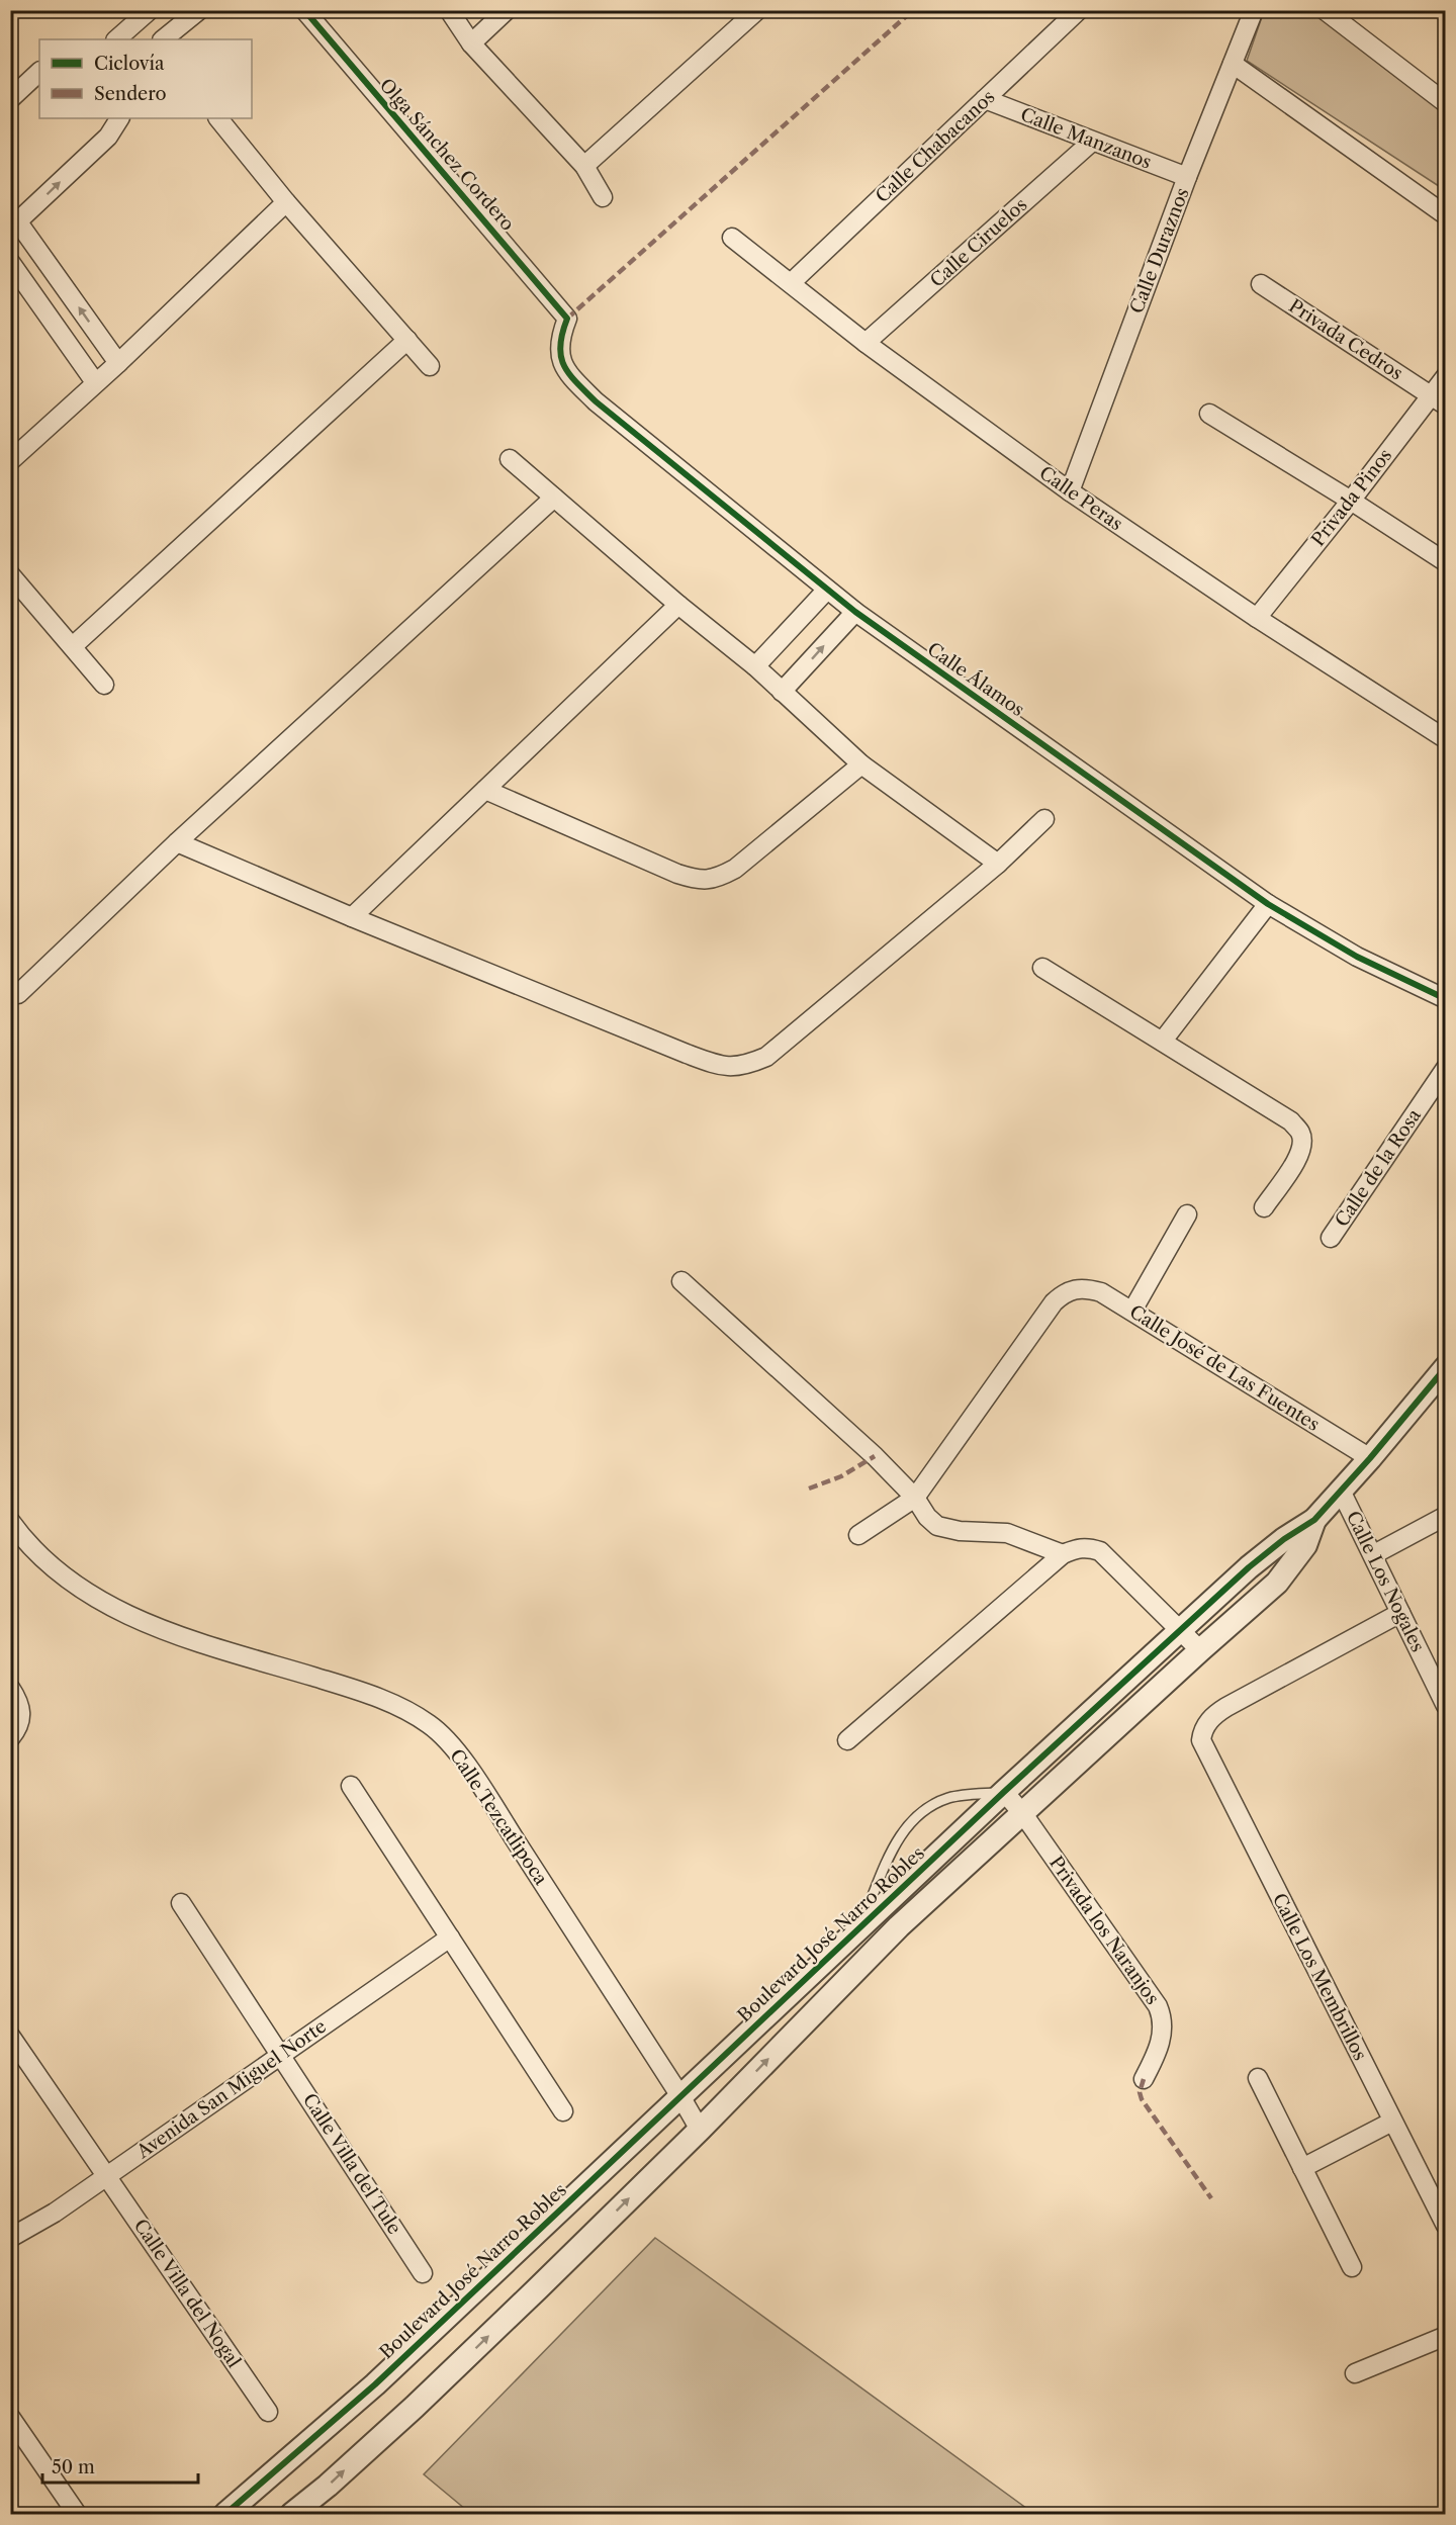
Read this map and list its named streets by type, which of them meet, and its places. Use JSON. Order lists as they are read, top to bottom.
{
  "streets": {
    "street": [
      "Calle Manzanos",
      "Calle Chabacanos",
      "Olga Sánchez Cordero",
      "Calle Ciruelos",
      "Calle Duraznos",
      "Privada Cedros",
      "Privada Pinos",
      "Calle Peras",
      "Calle Álamos",
      "Calle de la Rosa",
      "Calle José de Las Fuentes",
      "Calle Los Nogales",
      "Calle Tezcatlipoca",
      "Privada los Naranjos",
      "Boulevard José Narro Robles",
      "Calle Los Membrillos",
      "Avenida San Miguel Norte",
      "Calle Villa del Tule",
      "Calle Villa del Nogal"
    ]
  },
  "crossings": [
    ["Calle Manzanos", "Calle Chabacanos"],
    ["Calle Manzanos", "Calle Ciruelos"],
    ["Calle Manzanos", "Calle Duraznos"],
    ["Calle Chabacanos", "Calle Peras"],
    ["Olga Sánchez Cordero", "Calle Álamos"],
    ["Calle Ciruelos", "Calle Peras"],
    ["Calle Duraznos", "Calle Peras"],
    ["Privada Cedros", "Privada Pinos"],
    ["Privada Pinos", "Calle Peras"],
    ["Calle José de Las Fuentes", "Boulevard José Narro Robles"],
    ["Calle Los Nogales", "Boulevard José Narro Robles"],
    ["Calle Los Nogales", "Calle Los Membrillos"],
    ["Calle Tezcatlipoca", "Boulevard José Narro Robles"],
    ["Privada los Naranjos", "Boulevard José Narro Robles"],
    ["Avenida San Miguel Norte", "Calle Villa del Tule"],
    ["Avenida San Miguel Norte", "Calle Villa del Nogal"]
  ],
  "legend": ["Ciclovía", "Sendero"],
  "scale_bar": "50 m"
}
